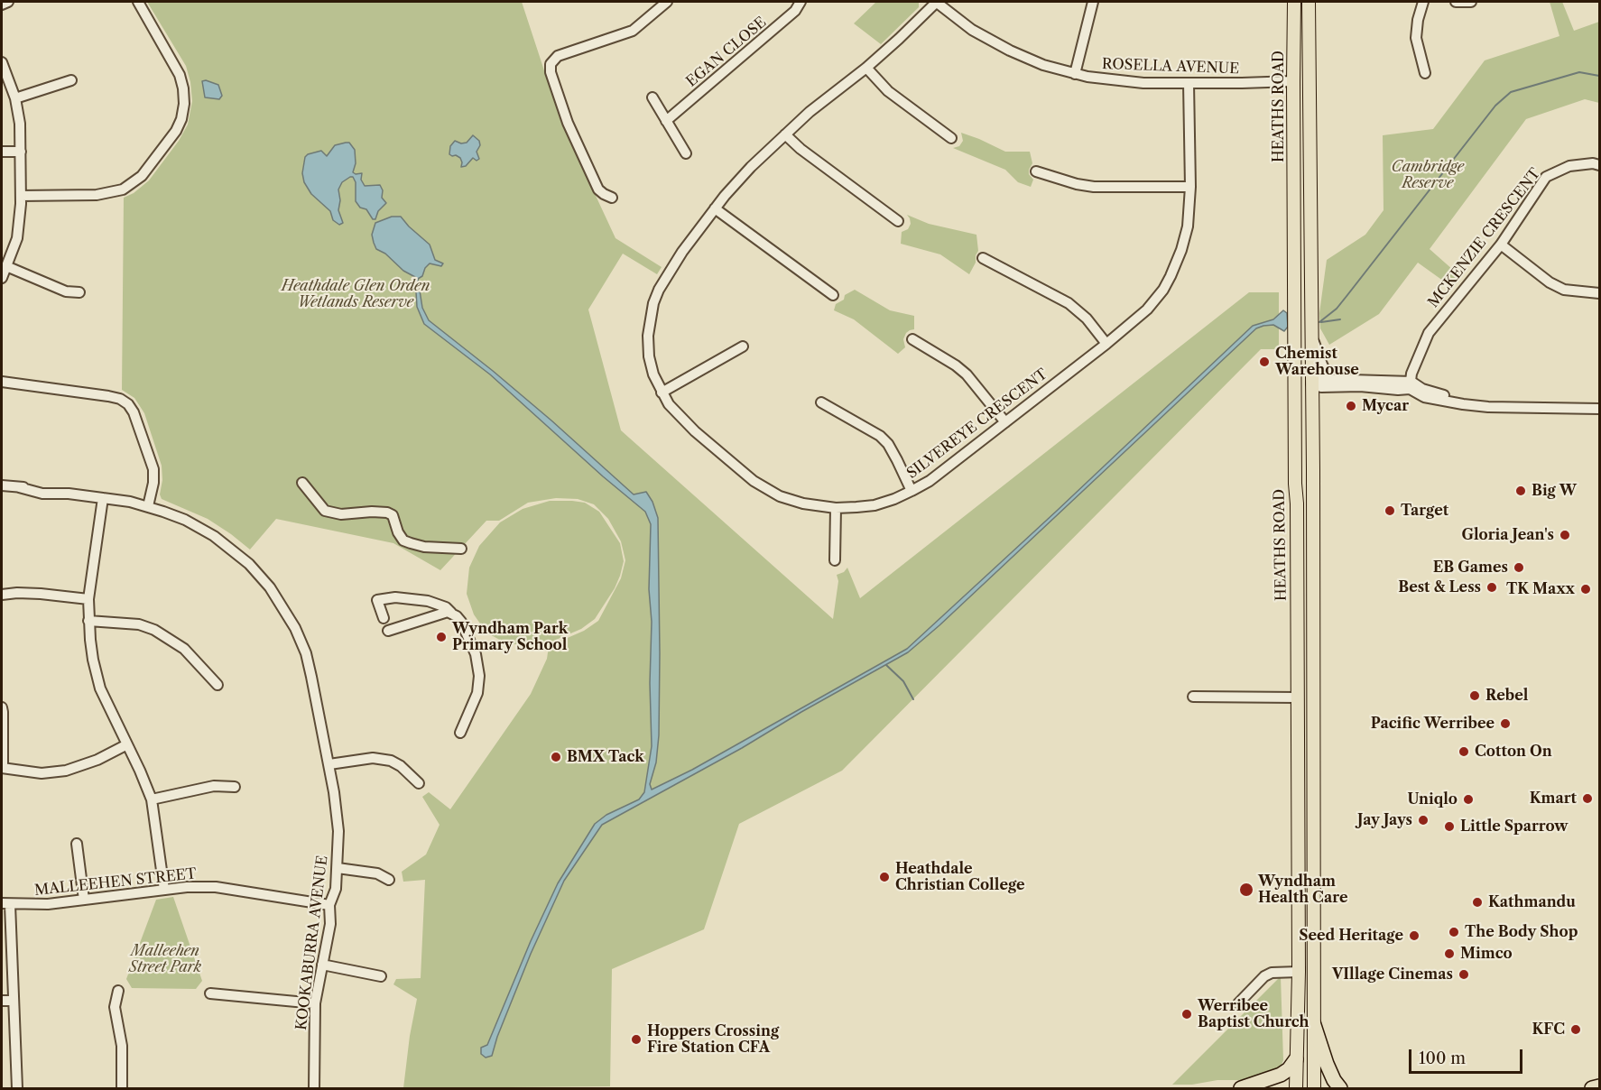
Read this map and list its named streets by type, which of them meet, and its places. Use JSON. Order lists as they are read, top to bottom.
{
  "streets": {
    "main road": ["HEATHS ROAD"],
    "street": [
      "EGAN CLOSE",
      "ROSELLA AVENUE",
      "MCKENZIE CRESCENT",
      "SILVEREYE CRESCENT",
      "MALLEEHEN STREET",
      "KOOKABURRA AVENUE"
    ]
  },
  "crossings": [
    ["ROSELLA AVENUE", "HEATHS ROAD"],
    ["ROSELLA AVENUE", "SILVEREYE CRESCENT"],
    ["MALLEEHEN STREET", "KOOKABURRA AVENUE"]
  ],
  "parks": ["Cambridge Reserve", "Heathdale Glen Orden Wetlands Reserve", "Malleehen Street Park"],
  "places": [
    "Chemist Warehouse",
    "Mycar",
    "Big W",
    "Target",
    "Gloria Jean's",
    "EB Games",
    "Best & Less",
    "TK Maxx",
    "Wyndham Park Primary School",
    "Rebel",
    "Pacific Werribee",
    "Cotton On",
    "BMX Tack",
    "Kmart",
    "Uniqlo",
    "Jay Jays",
    "Little Sparrow",
    "Heathdale Christian College",
    "Wyndham Health Care",
    "Kathmandu",
    "The Body Shop",
    "Seed Heritage",
    "Mimco",
    "VIllage Cinemas",
    "Werribee Baptist Church",
    "KFC",
    "Hoppers Crossing Fire Station CFA"
  ],
  "scale_bar": "100 m"
}
